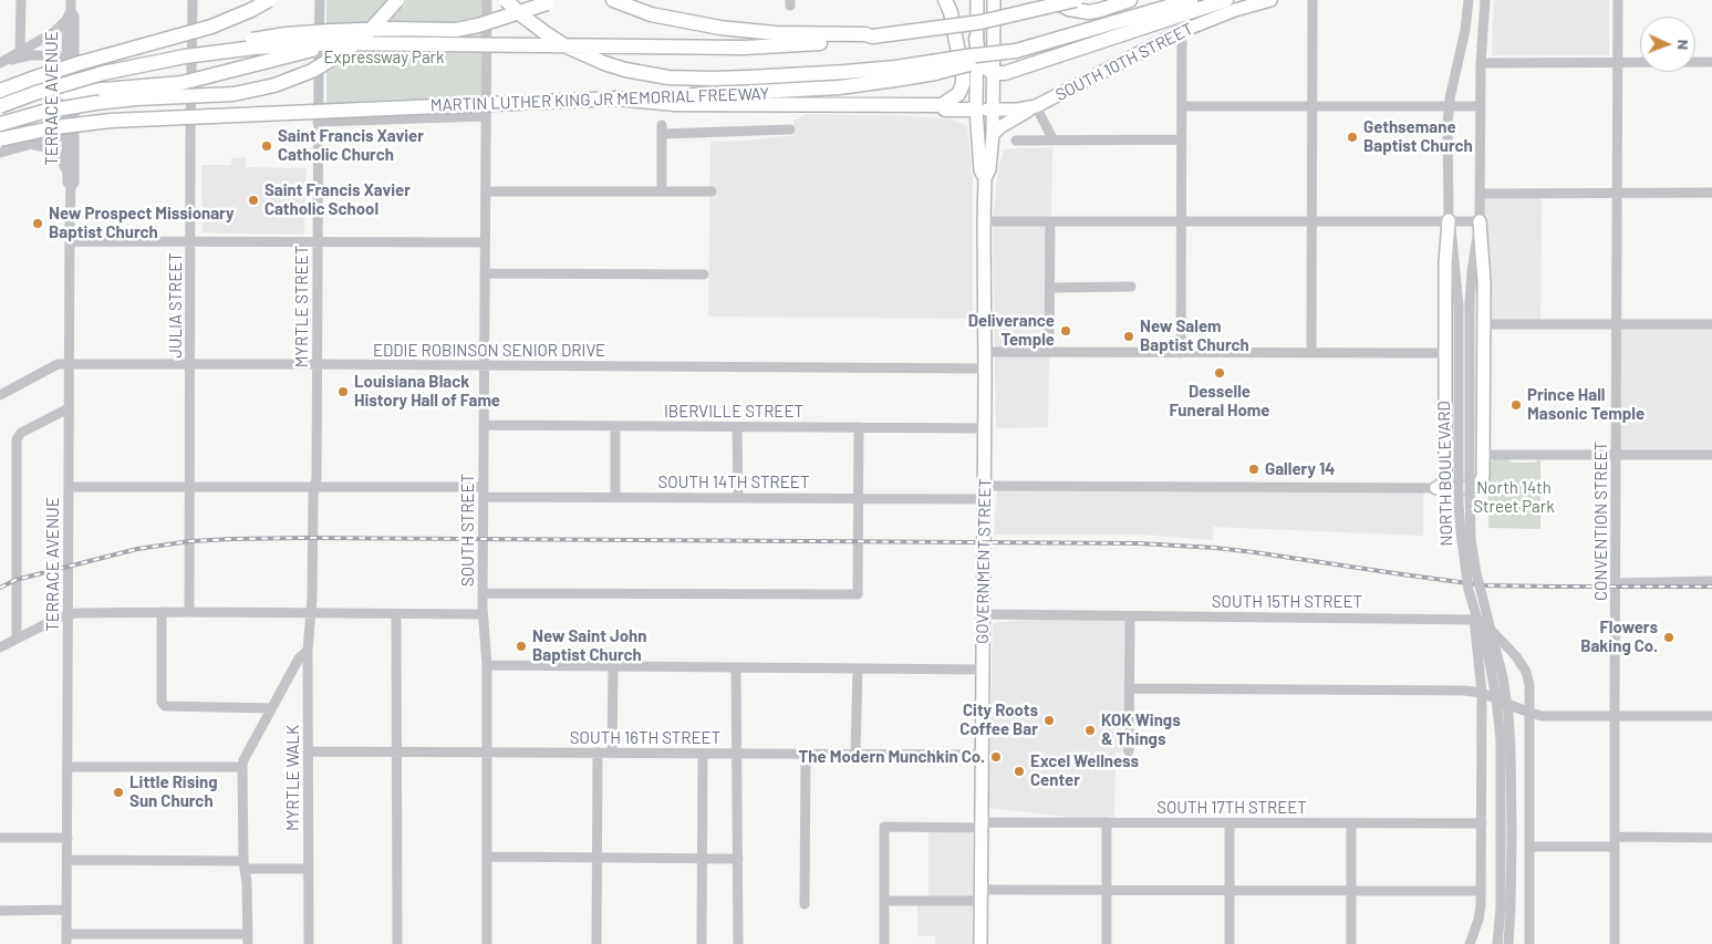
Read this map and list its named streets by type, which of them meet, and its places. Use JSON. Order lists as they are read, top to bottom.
{
  "streets": {
    "highway": ["MARTIN LUTHER KING JR MEMORIAL FREEWAY"],
    "main road": ["SOUTH 10TH STREET", "GOVERNMENT STREET"],
    "street": [
      "TERRACE AVENUE",
      "JULIA STREET",
      "MYRTLE STREET",
      "EDDIE ROBINSON SENIOR DRIVE",
      "IBERVILLE STREET",
      "NORTH BOULEVARD",
      "SOUTH 14TH STREET",
      "CONVENTION STREET",
      "SOUTH STREET",
      "SOUTH 15TH STREET",
      "SOUTH 16TH STREET",
      "MYRTLE WALK",
      "SOUTH 17TH STREET"
    ]
  },
  "crossings": [
    ["SOUTH 10TH STREET", "GOVERNMENT STREET"],
    ["TERRACE AVENUE", "EDDIE ROBINSON SENIOR DRIVE"],
    ["TERRACE AVENUE", "SOUTH 14TH STREET"],
    ["JULIA STREET", "EDDIE ROBINSON SENIOR DRIVE"],
    ["JULIA STREET", "SOUTH 14TH STREET"],
    ["MYRTLE STREET", "EDDIE ROBINSON SENIOR DRIVE"],
    ["MYRTLE STREET", "SOUTH 14TH STREET"],
    ["MYRTLE STREET", "MYRTLE WALK"],
    ["EDDIE ROBINSON SENIOR DRIVE", "SOUTH STREET"],
    ["EDDIE ROBINSON SENIOR DRIVE", "GOVERNMENT STREET"],
    ["IBERVILLE STREET", "SOUTH STREET"],
    ["IBERVILLE STREET", "GOVERNMENT STREET"],
    ["SOUTH 14TH STREET", "SOUTH STREET"],
    ["SOUTH 14TH STREET", "GOVERNMENT STREET"],
    ["SOUTH STREET", "SOUTH 16TH STREET"],
    ["GOVERNMENT STREET", "SOUTH 15TH STREET"],
    ["GOVERNMENT STREET", "SOUTH 16TH STREET"],
    ["GOVERNMENT STREET", "SOUTH 17TH STREET"],
    ["SOUTH 16TH STREET", "MYRTLE WALK"]
  ],
  "parks": ["Expressway Park", "North 14th Street Park"],
  "places": [
    "Gethsemane Baptist Church",
    "Saint Francis Xavier Catholic Church",
    "Saint Francis Xavier Catholic School",
    "New Prospect Missionary Baptist Church",
    "Deliverance Temple",
    "New Salem Baptist Church",
    "Desselle Funeral Home",
    "Louisiana Black History Hall of Fame",
    "Prince Hall Masonic Temple",
    "Gallery 14",
    "Flowers Baking Co.",
    "New Saint John Baptist Church",
    "City Roots Coffee Bar",
    "KOK Wings & Things",
    "The Modern Munchkin Co.",
    "Excel Wellness Center",
    "Little Rising Sun Church"
  ],
  "north": "right"
}
